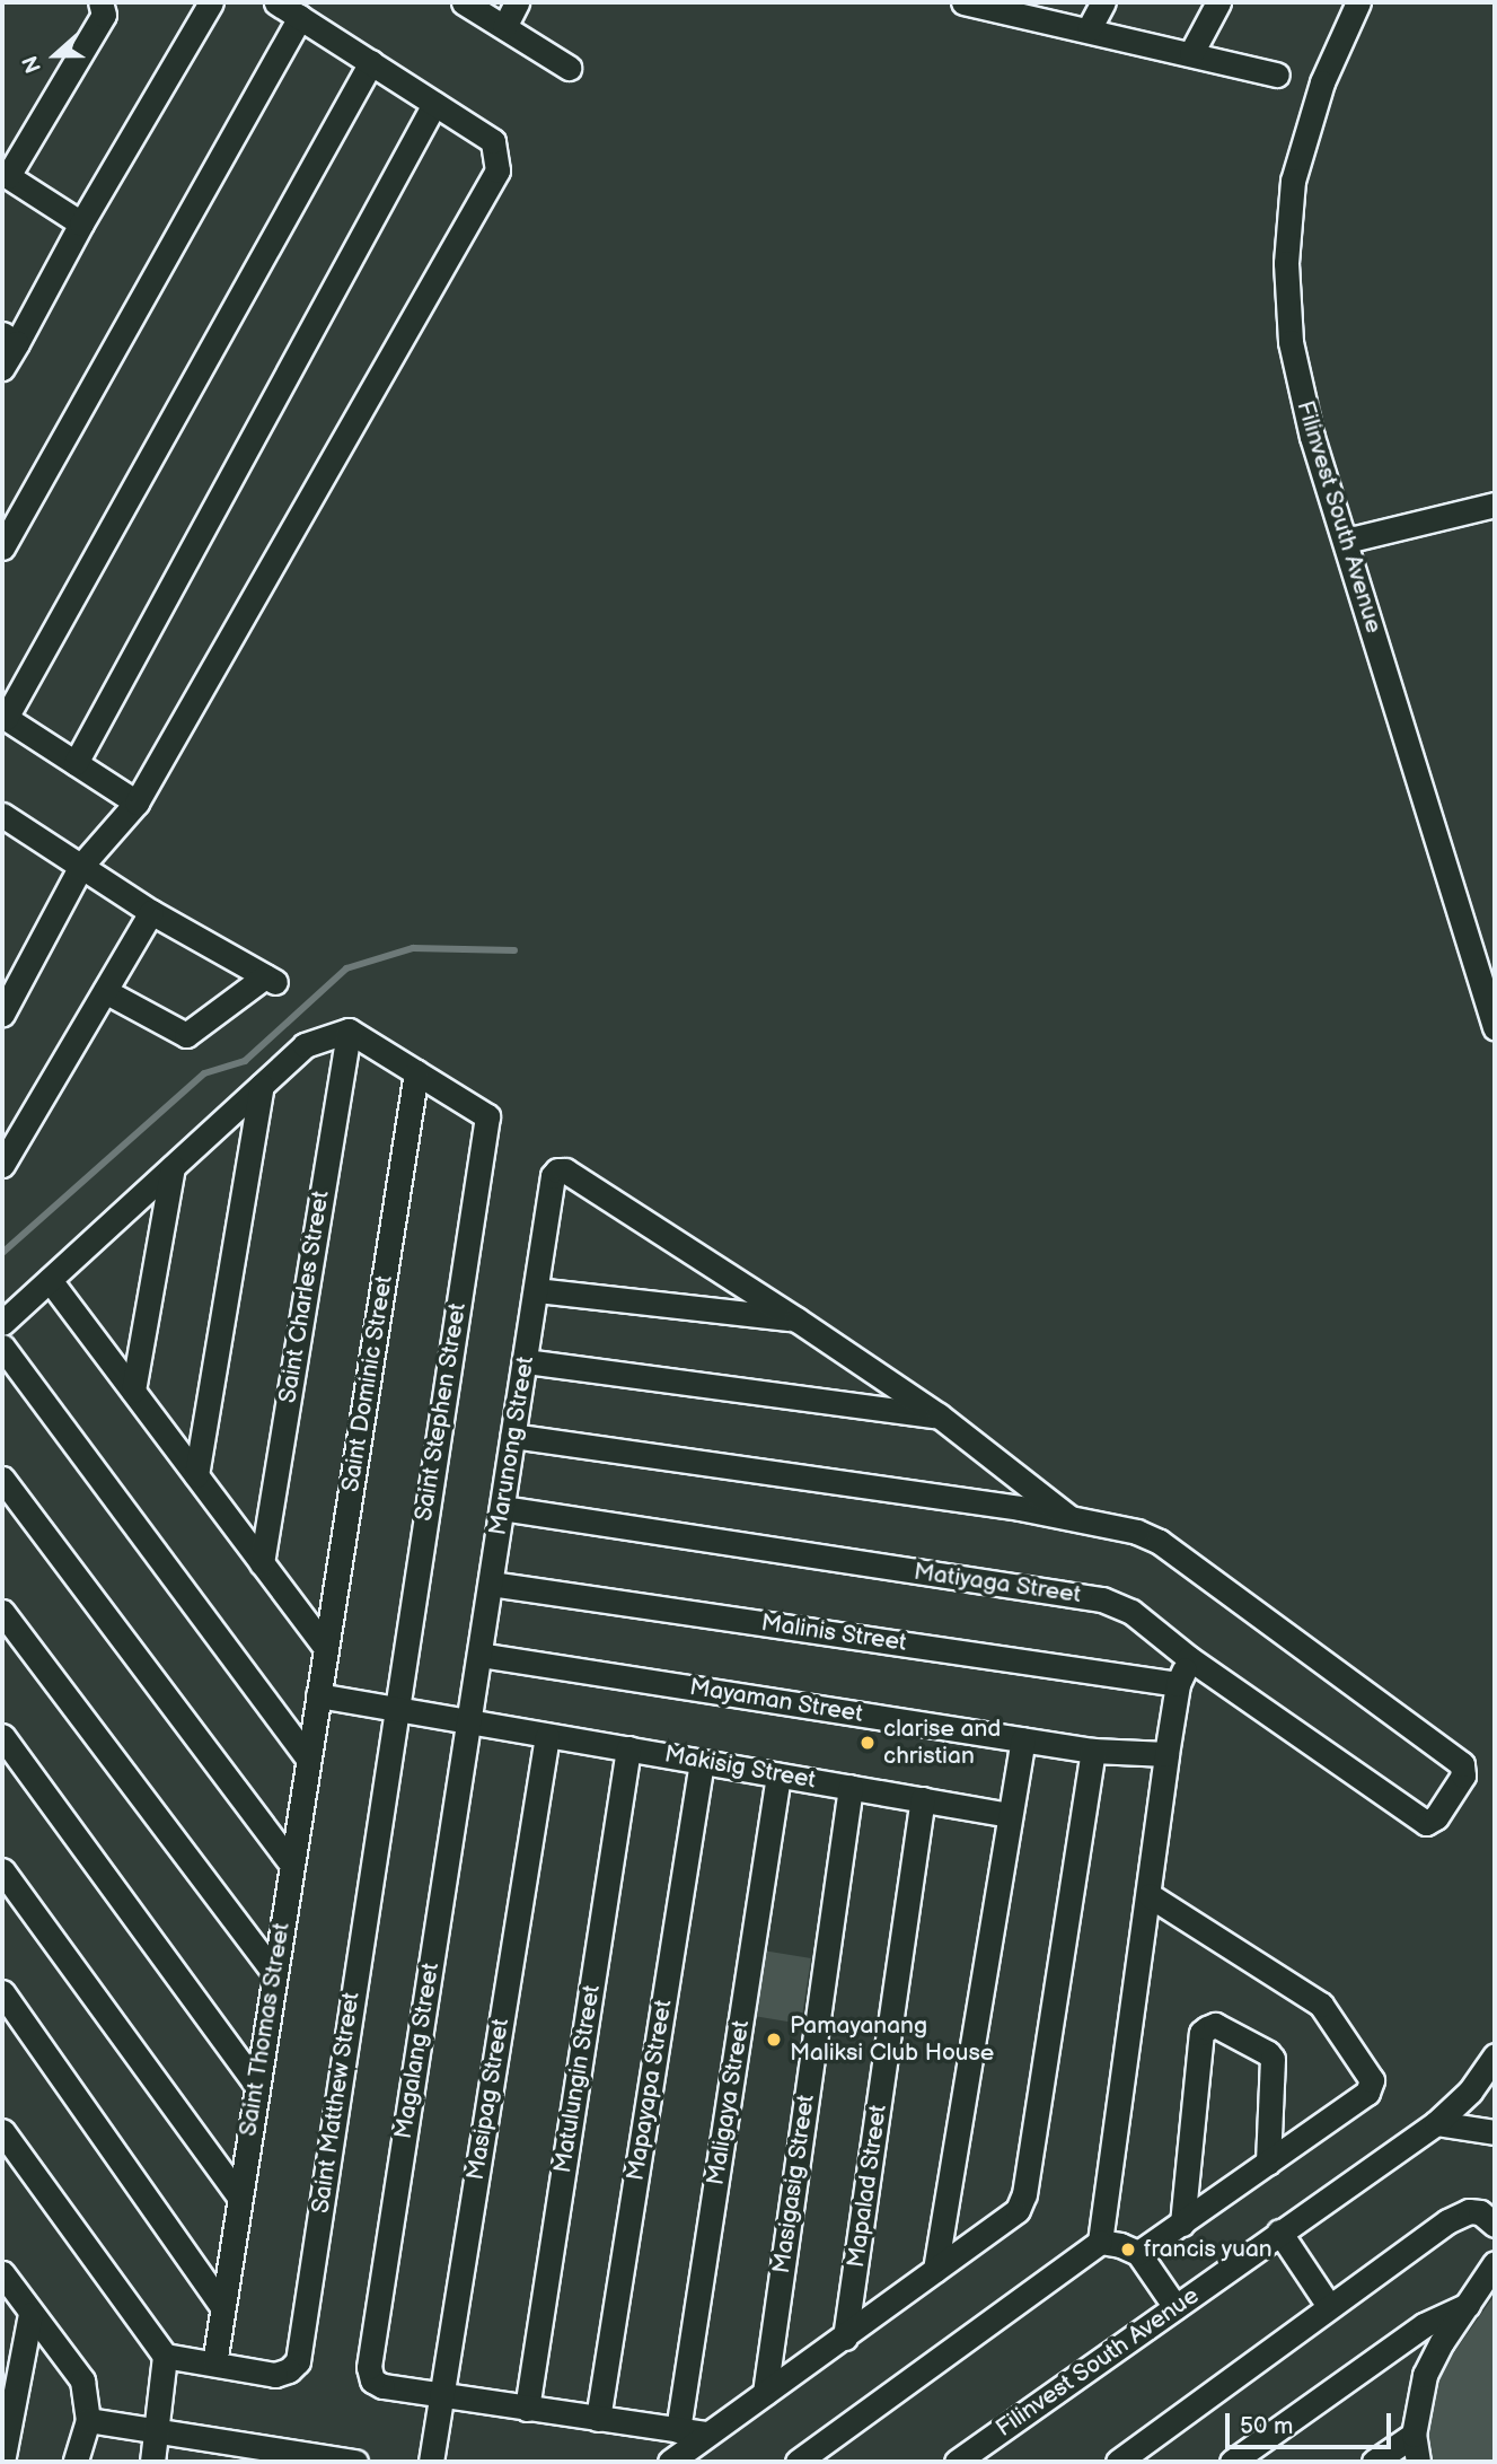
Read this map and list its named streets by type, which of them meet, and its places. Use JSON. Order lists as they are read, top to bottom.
{
  "streets": {
    "street": [
      "Filinvest South Avenue",
      "Saint Charles Street",
      "Saint Dominic Street",
      "Saint Stephen Street",
      "Marunong Street",
      "Matiyaga Street",
      "Malinis Street",
      "Mayaman Street",
      "Makisig Street",
      "Saint Thomas Street",
      "Magalang Street",
      "Matulungin Street",
      "Mapayapa Street",
      "Masipag Street",
      "Saint Matthew Street",
      "Maligaya Street",
      "Masigasig Street",
      "Mapalad Street"
    ]
  },
  "crossings": [
    ["Saint Dominic Street", "Saint Stephen Street"],
    ["Saint Dominic Street", "Makisig Street"],
    ["Saint Dominic Street", "Saint Thomas Street"],
    ["Saint Stephen Street", "Makisig Street"],
    ["Saint Stephen Street", "Saint Matthew Street"],
    ["Marunong Street", "Matiyaga Street"],
    ["Marunong Street", "Malinis Street"],
    ["Marunong Street", "Mayaman Street"],
    ["Marunong Street", "Makisig Street"],
    ["Marunong Street", "Magalang Street"],
    ["Makisig Street", "Saint Thomas Street"],
    ["Makisig Street", "Magalang Street"],
    ["Makisig Street", "Matulungin Street"],
    ["Makisig Street", "Mapayapa Street"],
    ["Makisig Street", "Masipag Street"],
    ["Makisig Street", "Saint Matthew Street"],
    ["Makisig Street", "Maligaya Street"],
    ["Makisig Street", "Masigasig Street"],
    ["Makisig Street", "Mapalad Street"],
    ["Saint Thomas Street", "Saint Matthew Street"],
    ["Magalang Street", "Masipag Street"]
  ],
  "places": ["clarise and christian", "Pamayanang Maliksi Club House", "francis yuan"],
  "scale_bar": "50 m",
  "north": "left"
}
